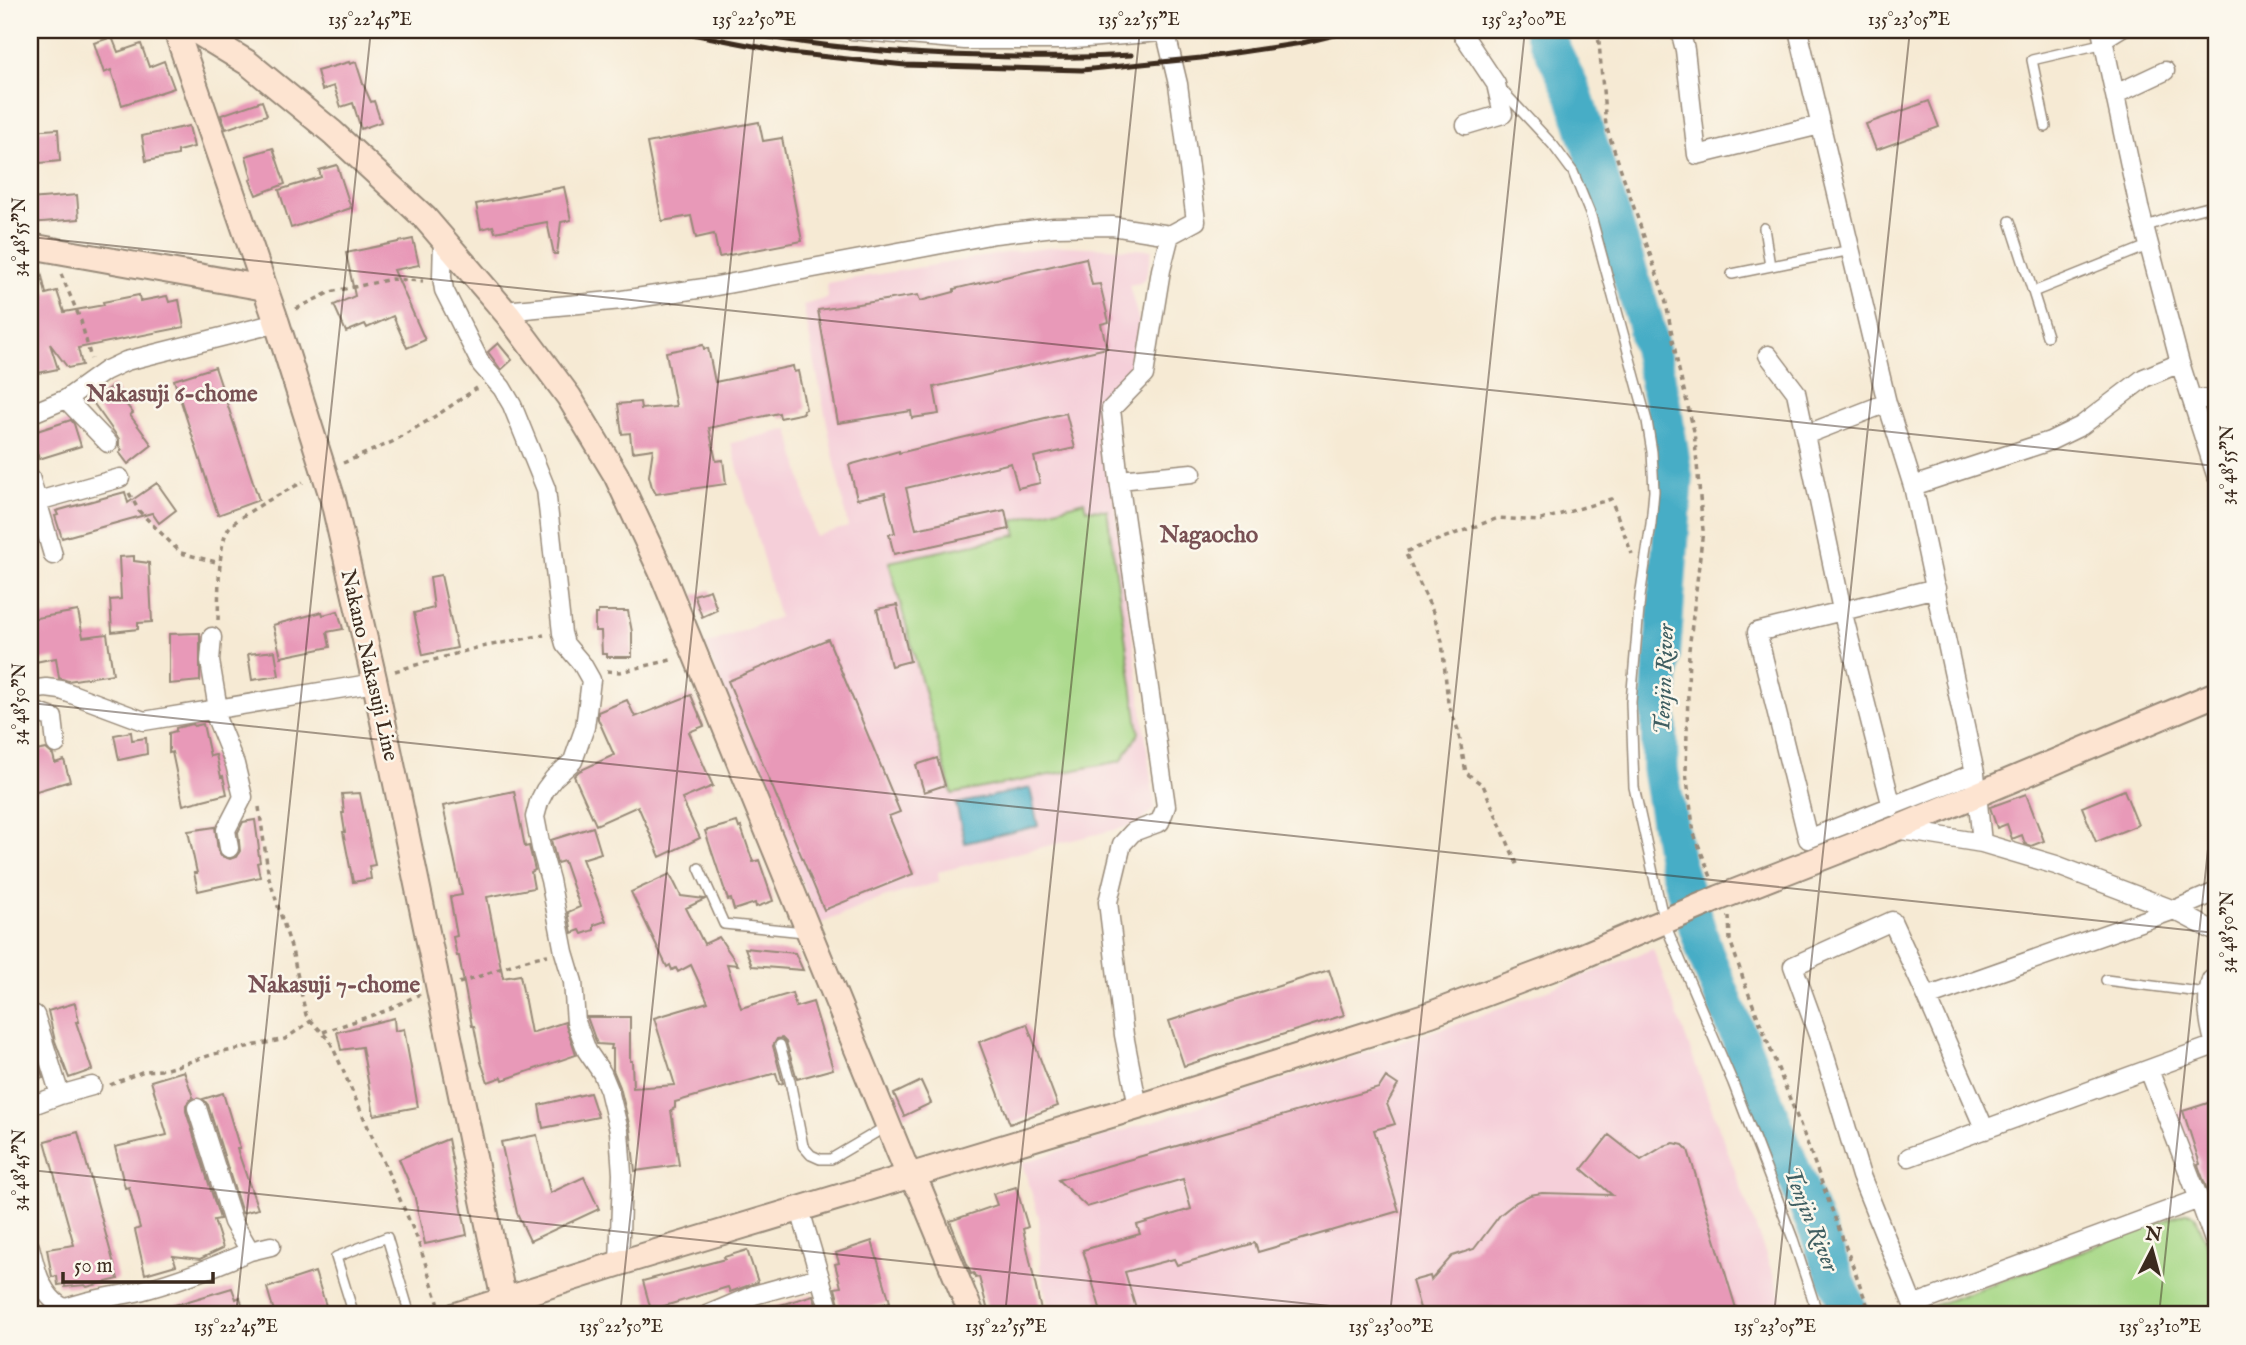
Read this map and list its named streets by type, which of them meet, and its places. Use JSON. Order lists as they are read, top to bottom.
{
  "streets": {
    "street": ["Nakano Nakasuji Line"]
  },
  "districts": ["Nakasuji 6-chome", "Nagaocho", "Nakasuji 7-chome"],
  "water": ["Tenjin River"],
  "scale_bar": "50 m",
  "north": "top",
  "coordinates": [
    "135°22'45\"E",
    "135°22'50\"E",
    "135°22'55\"E",
    "135°23'00\"E",
    "135°23'05\"E",
    "34°48'55\"N",
    "34°48'50\"N",
    "34°48'45\"N",
    "135°23'10\"E"
  ]
}
